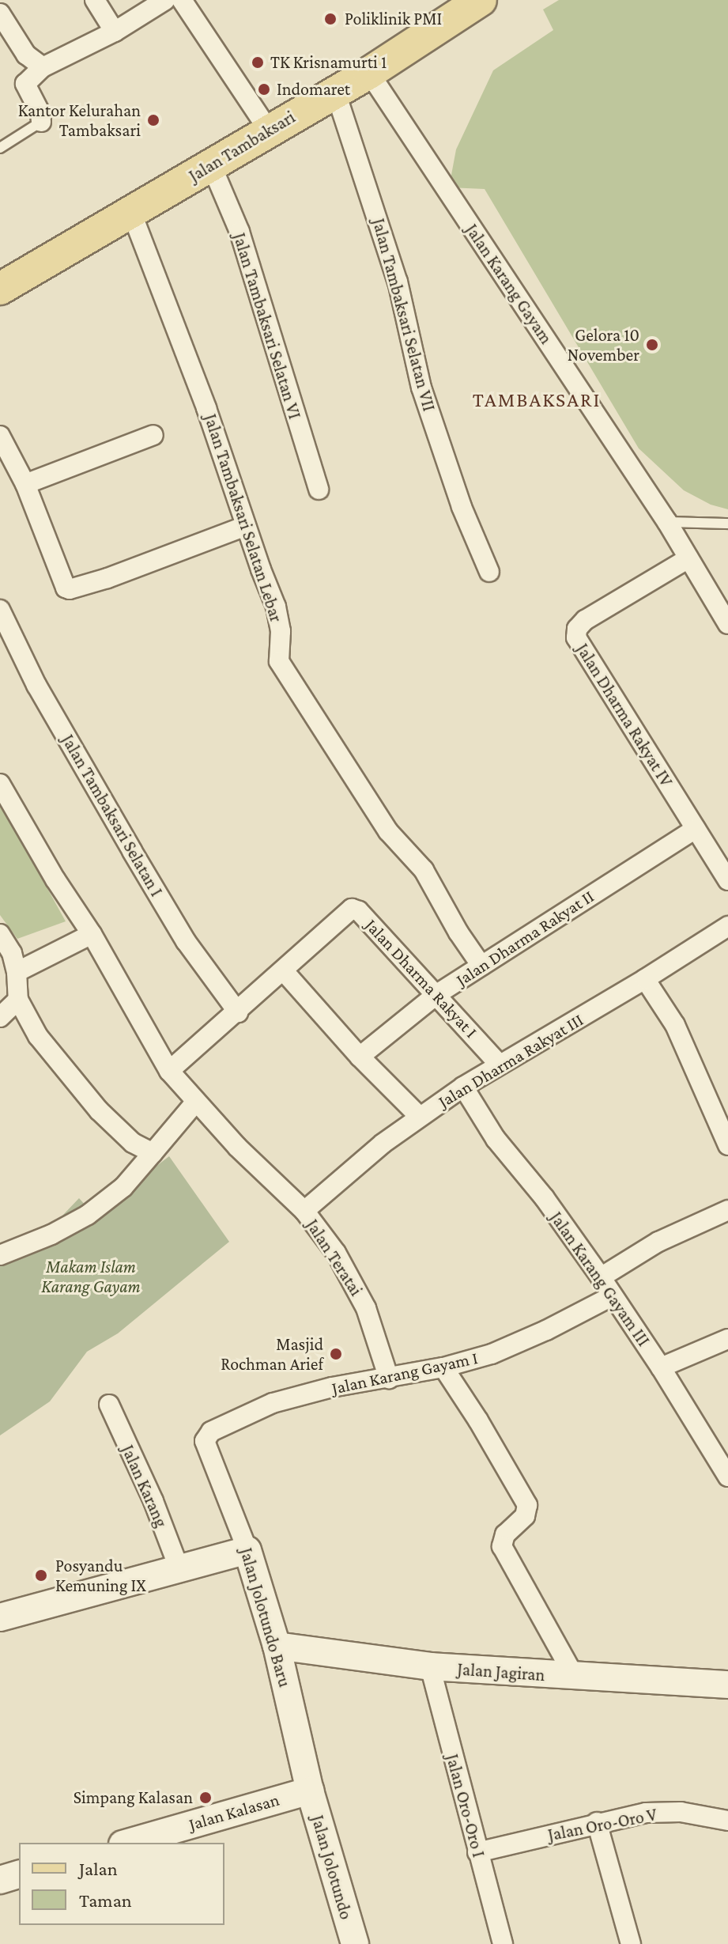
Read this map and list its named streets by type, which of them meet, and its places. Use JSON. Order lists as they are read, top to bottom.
{
  "streets": {
    "main road": ["Jalan Tambaksari"],
    "street": [
      "Jalan Karang Gayam",
      "Jalan Tambaksari Selatan VII",
      "Jalan Tambaksari Selatan VI",
      "Jalan Tambaksari Selatan Lebar",
      "Jalan Dharma Rakyat IV",
      "Jalan Tambaksari Selatan I",
      "Jalan Dharma Rakyat II",
      "Jalan Dharma Rakyat I",
      "Jalan Dharma Rakyat III",
      "Jalan Teratai",
      "Jalan Karang Gayam III",
      "Jalan Karang Gayam I",
      "Jalan Karang",
      "Jalan Jolotundo Baru",
      "Jalan Jagiran",
      "Jalan Oro-Oro I",
      "Jalan Kalasan",
      "Jalan Oro-Oro V",
      "Jalan Jolotundo"
    ]
  },
  "crossings": [
    ["Jalan Tambaksari", "Jalan Karang Gayam"],
    ["Jalan Tambaksari", "Jalan Tambaksari Selatan VII"],
    ["Jalan Tambaksari", "Jalan Tambaksari Selatan VI"],
    ["Jalan Tambaksari", "Jalan Tambaksari Selatan Lebar"],
    ["Jalan Karang Gayam", "Jalan Dharma Rakyat IV"],
    ["Jalan Tambaksari Selatan Lebar", "Jalan Dharma Rakyat II"],
    ["Jalan Dharma Rakyat IV", "Jalan Dharma Rakyat II"],
    ["Jalan Tambaksari Selatan I", "Jalan Dharma Rakyat I"],
    ["Jalan Dharma Rakyat II", "Jalan Dharma Rakyat I"],
    ["Jalan Dharma Rakyat I", "Jalan Dharma Rakyat III"],
    ["Jalan Dharma Rakyat I", "Jalan Teratai"],
    ["Jalan Dharma Rakyat III", "Jalan Teratai"],
    ["Jalan Dharma Rakyat III", "Jalan Karang Gayam III"],
    ["Jalan Teratai", "Jalan Karang Gayam I"],
    ["Jalan Karang Gayam III", "Jalan Karang Gayam I"],
    ["Jalan Karang Gayam I", "Jalan Jolotundo Baru"],
    ["Jalan Jolotundo Baru", "Jalan Jagiran"],
    ["Jalan Jolotundo Baru", "Jalan Kalasan"],
    ["Jalan Jolotundo Baru", "Jalan Jolotundo"],
    ["Jalan Jagiran", "Jalan Oro-Oro I"],
    ["Jalan Oro-Oro I", "Jalan Oro-Oro V"],
    ["Jalan Kalasan", "Jalan Jolotundo"]
  ],
  "districts": ["TAMBAKSARI"],
  "parks": ["Makam Islam Karang Gayam"],
  "places": [
    "Poliklinik PMI",
    "TK Krisnamurti 1",
    "Indomaret",
    "Kantor Kelurahan Tambaksari",
    "Gelora 10 November",
    "Masjid Rochman Arief",
    "Posyandu Kemuning IX",
    "Simpang Kalasan"
  ],
  "legend": ["Jalan", "Taman"]
}
